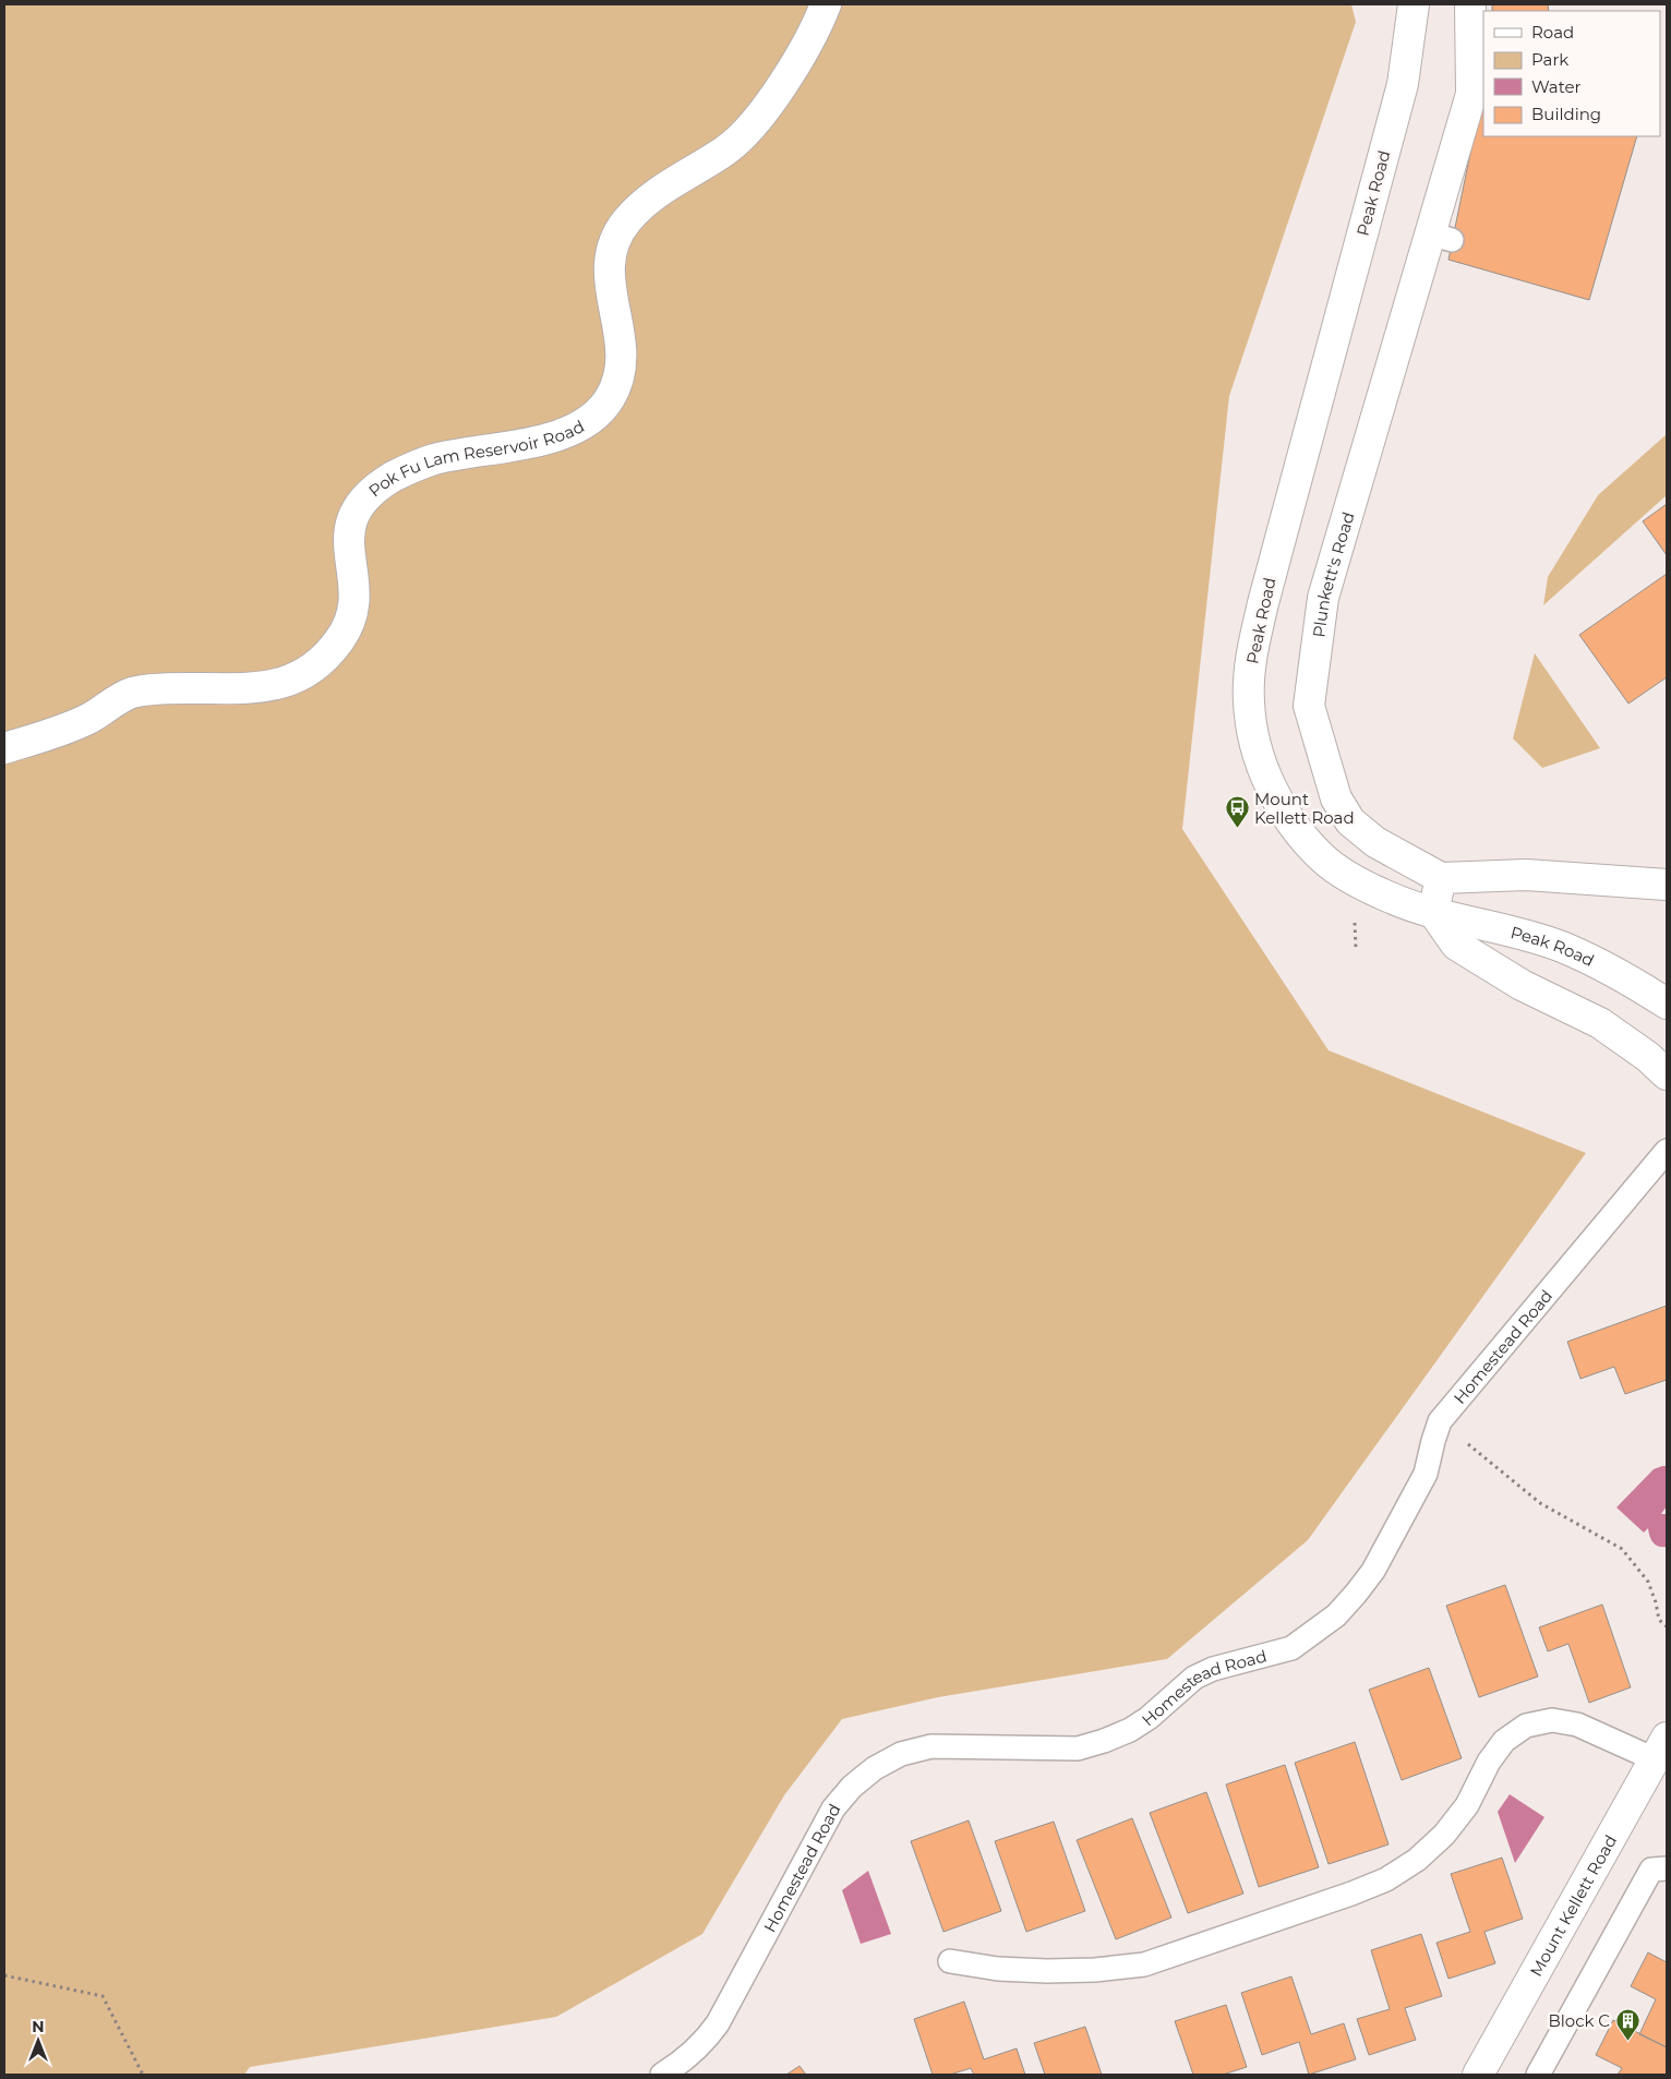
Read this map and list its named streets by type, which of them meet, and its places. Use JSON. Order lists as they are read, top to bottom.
{
  "streets": {
    "street": [
      "Peak Road",
      "Pok Fu Lam Reservoir Road",
      "Plunkett's Road",
      "Mount Kellett Road"
    ],
    "lane": ["Homestead Road"]
  },
  "places": {
    "bus stop": ["Mount Kellett Road"],
    "building": ["Block C"]
  },
  "legend": [
    "Road",
    "Park",
    "Water",
    "Building"
  ],
  "north": "top"
}
